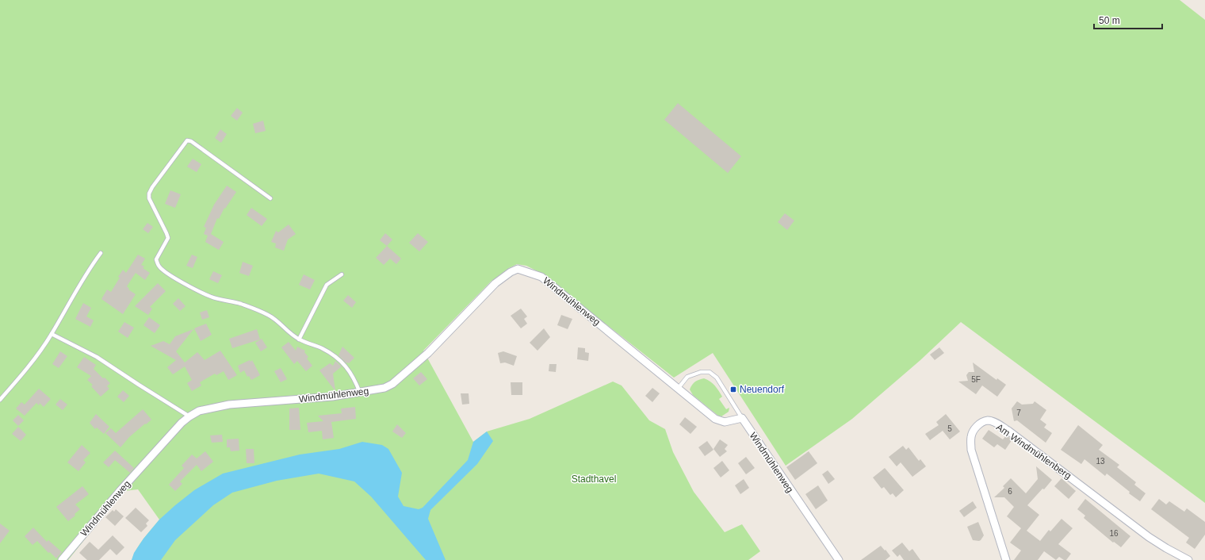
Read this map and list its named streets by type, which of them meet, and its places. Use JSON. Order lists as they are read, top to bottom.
{
  "streets": {
    "street": ["Windmühlenweg", "Am Windmühlenberg"]
  },
  "parks": ["Stadthavel"],
  "places": {
    "transit": ["Neuendorf"]
  },
  "house_numbers": [
    "5F",
    "7",
    "5",
    "13",
    "6",
    "16"
  ],
  "scale_bar": "50 m"
}
